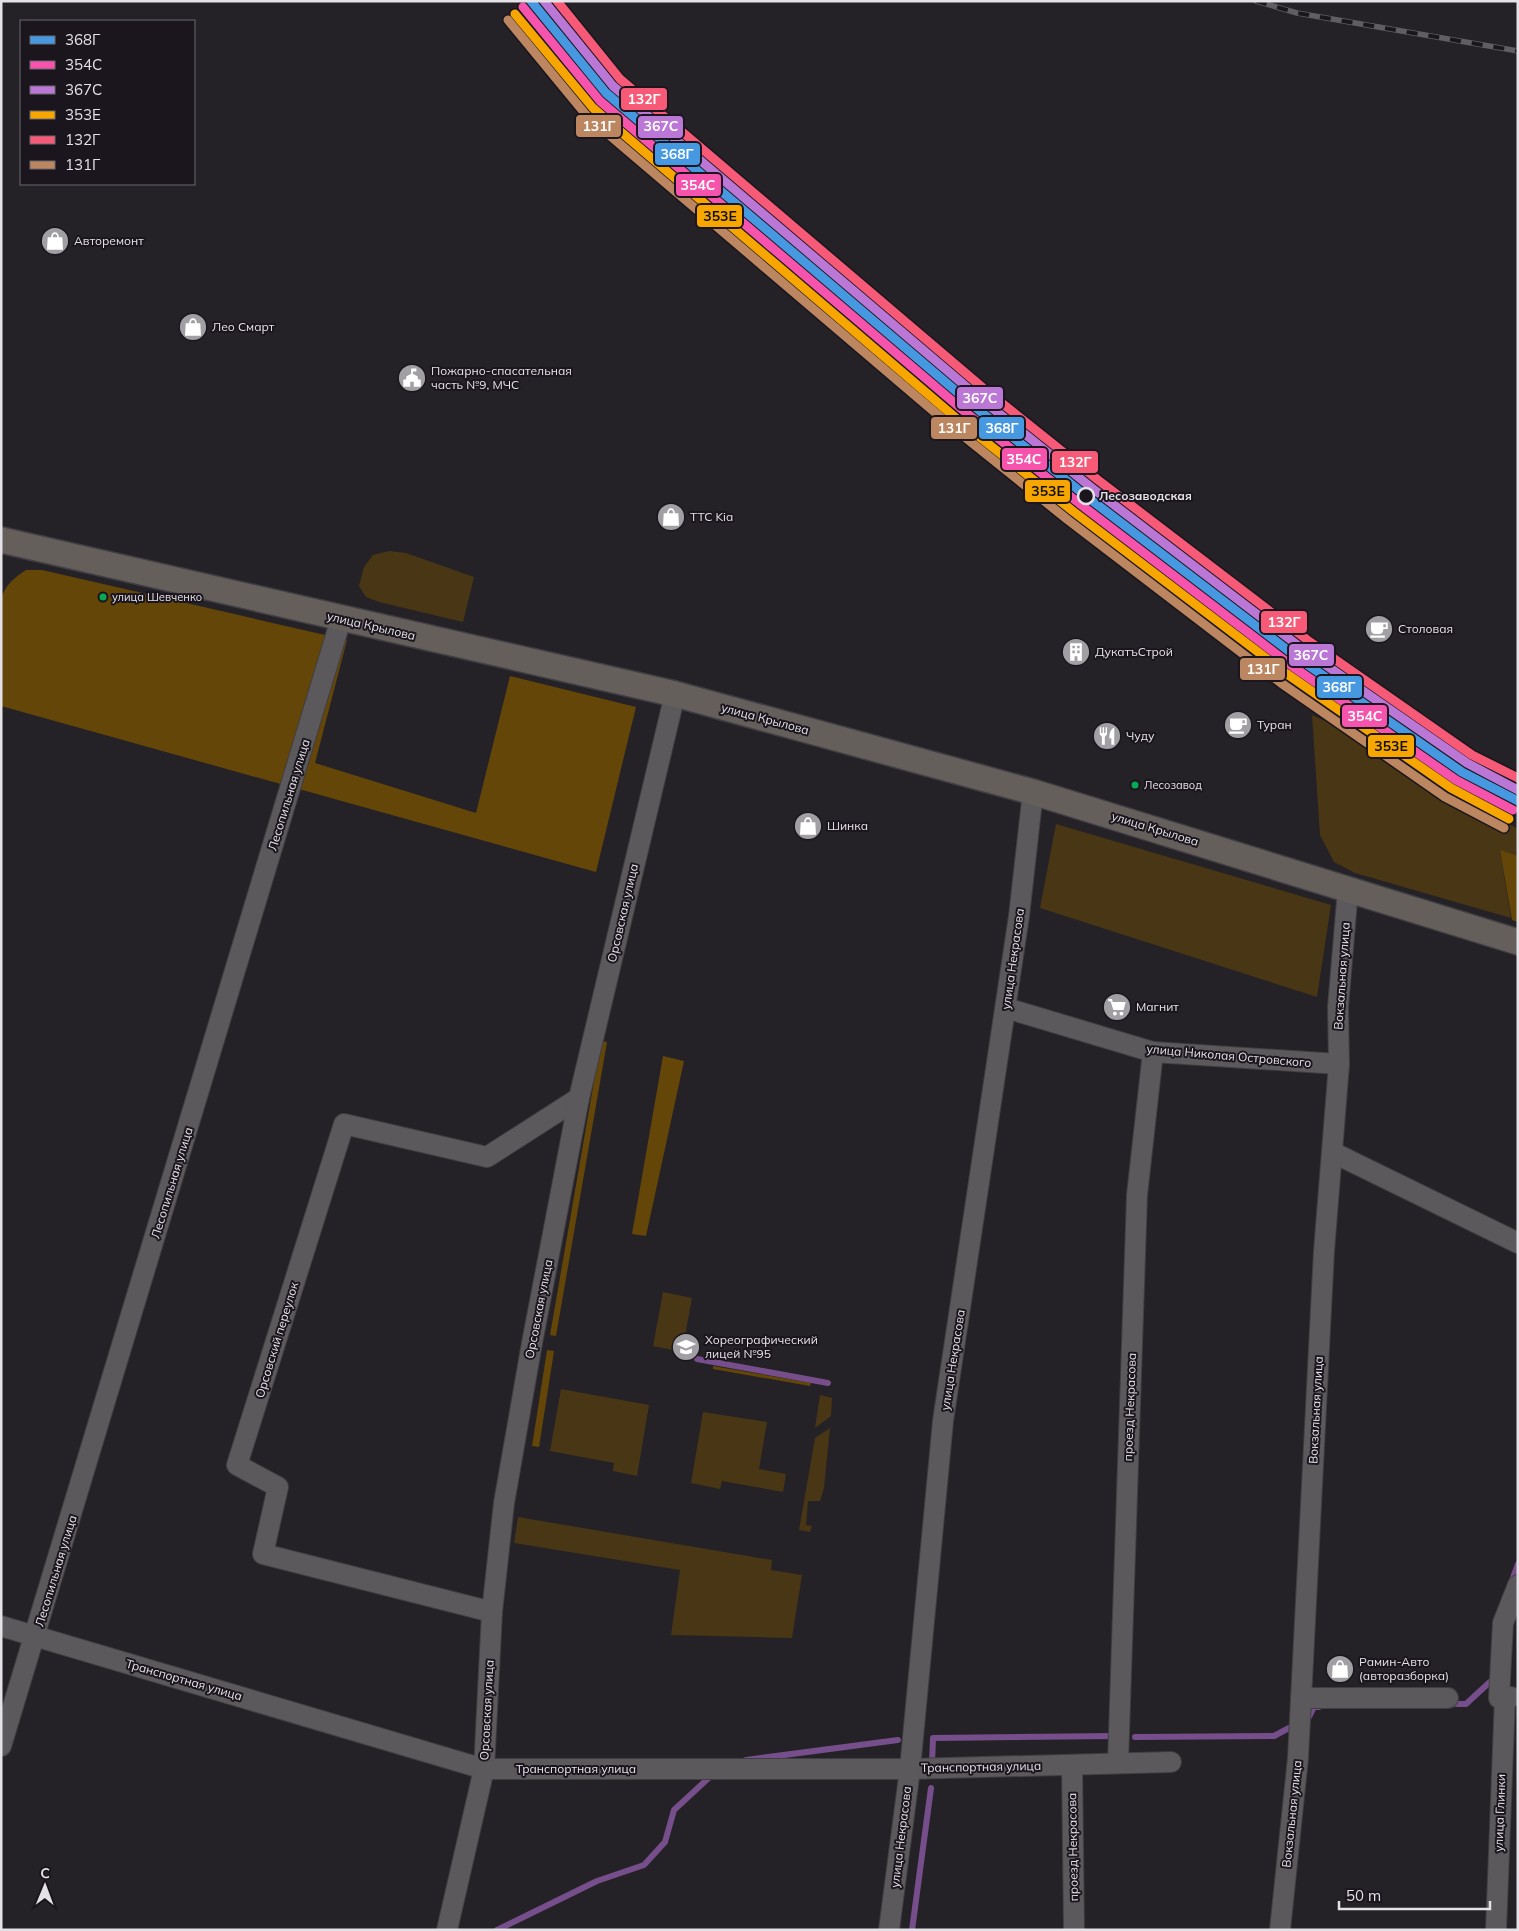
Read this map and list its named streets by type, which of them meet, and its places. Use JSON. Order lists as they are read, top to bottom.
{
  "streets": {
    "main road": ["улица Крылова"],
    "street": [
      "Лесопильная улица",
      "Орсовская улица",
      "улица Некрасова",
      "Вокзальная улица",
      "улица Николая Островского",
      "Орсовский переулок",
      "проезд Некрасова",
      "Транспортная улица",
      "улица Глинки"
    ]
  },
  "crossings": [
    ["улица Крылова", "Лесопильная улица"],
    ["улица Крылова", "Орсовская улица"],
    ["улица Крылова", "улица Некрасова"],
    ["улица Крылова", "Вокзальная улица"],
    ["Лесопильная улица", "Транспортная улица"],
    ["Орсовская улица", "Орсовский переулок"],
    ["Орсовская улица", "Транспортная улица"],
    ["улица Некрасова", "улица Николая Островского"],
    ["улица Некрасова", "Транспортная улица"],
    ["Вокзальная улица", "улица Николая Островского"],
    ["улица Николая Островского", "проезд Некрасова"],
    ["проезд Некрасова", "Транспортная улица"]
  ],
  "places": {
    "shop": [
      "Авторемонт",
      "Лео Смарт",
      "ТТС Kia",
      "Шинка",
      "Рамин-Авто (авторазборка)"
    ],
    "public building": ["Пожарно-спасательная часть №9, МЧС"],
    "other": ["Лесозаводская", "улица Шевченко", "Лесозавод"],
    "cafe": ["Столовая", "Туран"],
    "building": ["ДукатъСтрой"],
    "restaurant": ["Чуду"],
    "supermarket": ["Магнит"],
    "school or university": ["Хореографический лицей №95"]
  },
  "lines": [
    "transit line 368Г",
    "transit line 367С",
    "transit line 132Г",
    "transit line 354С",
    "transit line 353Е",
    "transit line 131Г"
  ],
  "legend": [
    "368Г",
    "354С",
    "367С",
    "353Е",
    "132Г",
    "131Г"
  ],
  "scale_bar": "50 m",
  "north": "top"
}
